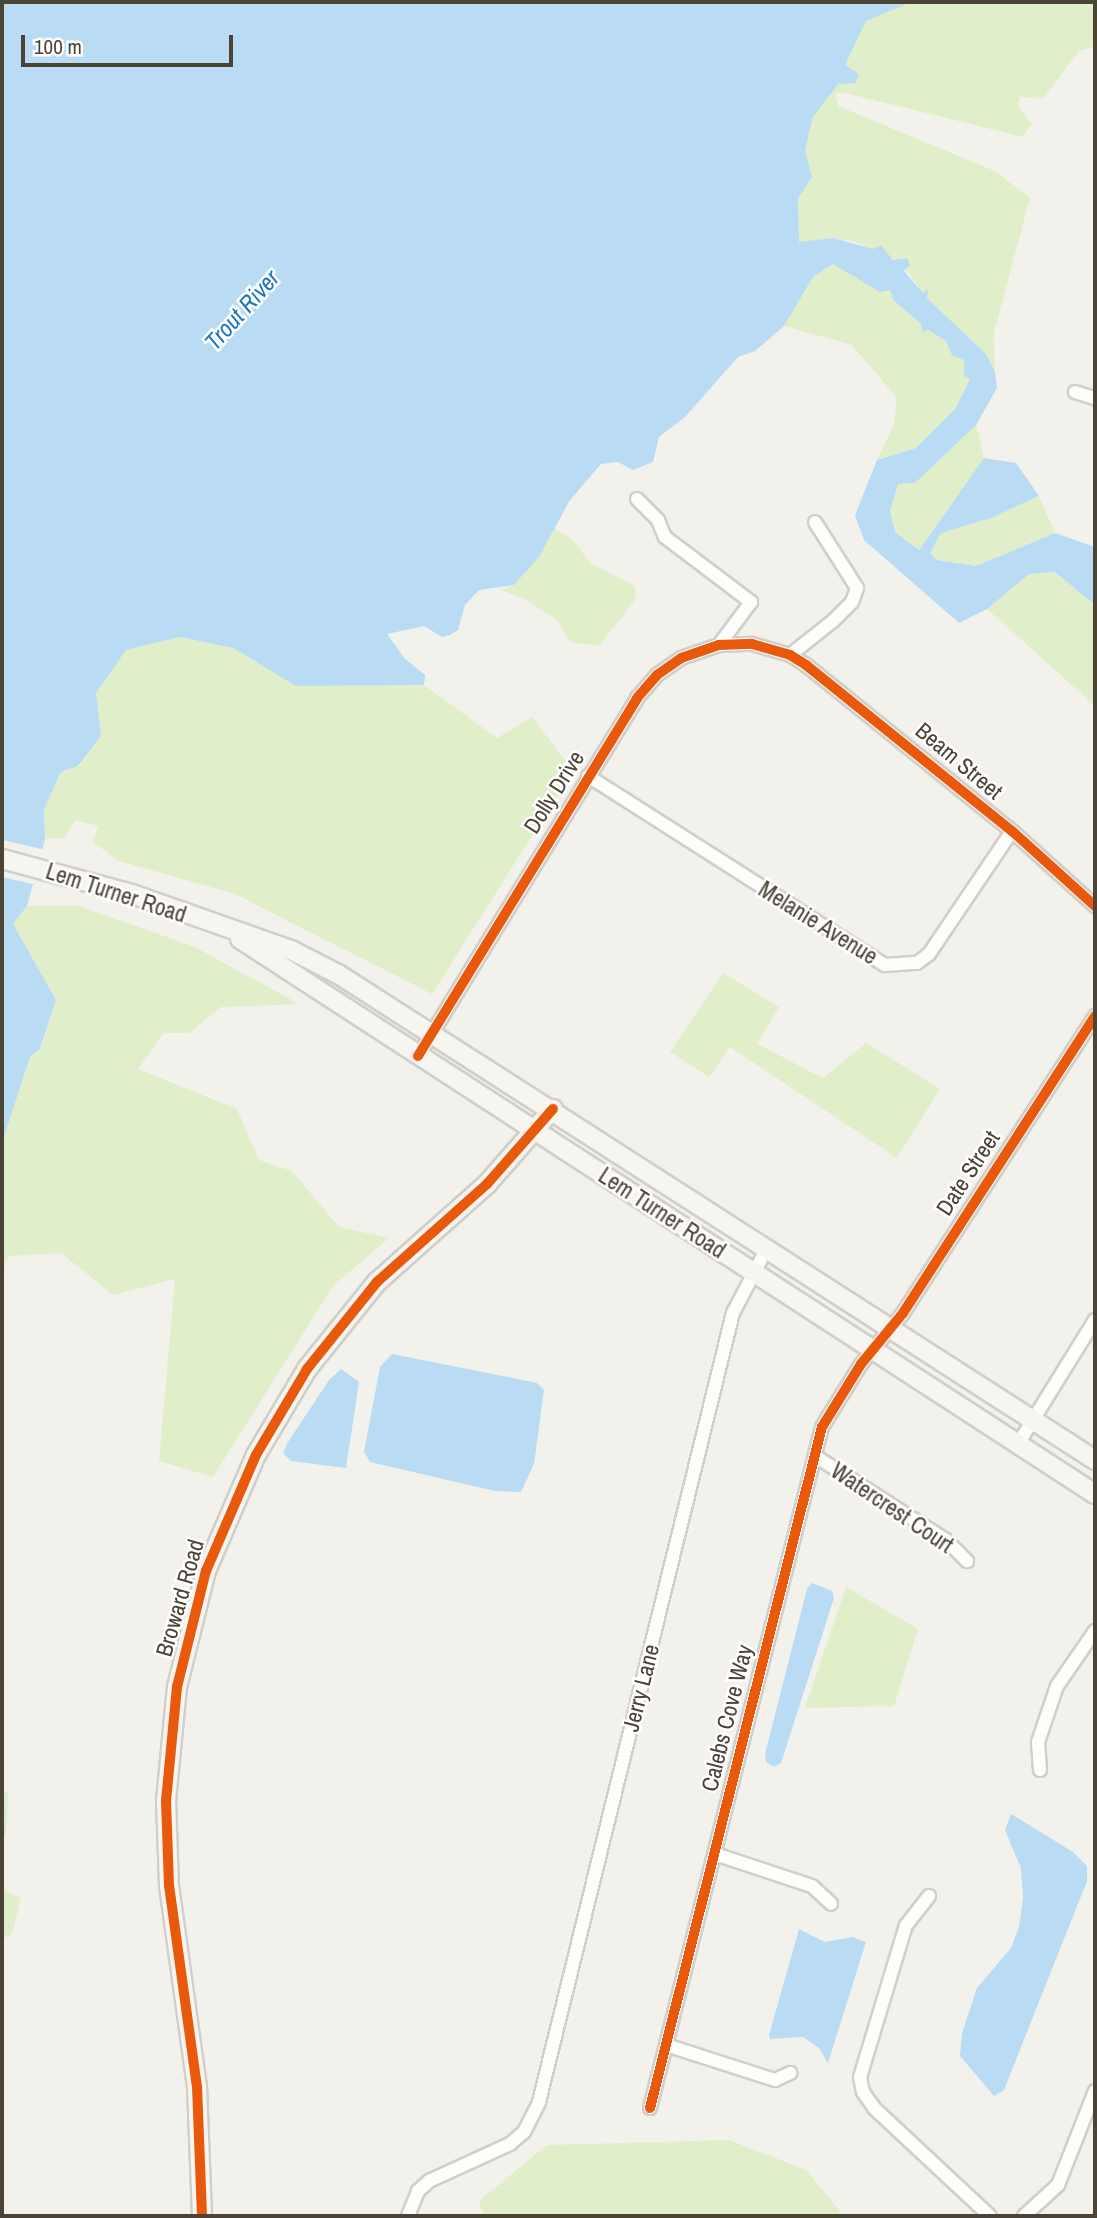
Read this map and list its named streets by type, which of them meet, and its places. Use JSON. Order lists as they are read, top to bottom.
{
  "streets": {
    "main road": ["Lem Turner Road", "Broward Road"],
    "street": [
      "Beam Street",
      "Dolly Drive",
      "Melanie Avenue",
      "Date Street",
      "Watercrest Court",
      "Jerry Lane",
      "Calebs Cove Way"
    ]
  },
  "crossings": [
    ["Beam Street", "Dolly Drive"],
    ["Beam Street", "Melanie Avenue"],
    ["Dolly Drive", "Lem Turner Road"],
    ["Dolly Drive", "Melanie Avenue"],
    ["Lem Turner Road", "Date Street"],
    ["Lem Turner Road", "Broward Road"],
    ["Lem Turner Road", "Jerry Lane"],
    ["Lem Turner Road", "Calebs Cove Way"],
    ["Date Street", "Calebs Cove Way"],
    ["Watercrest Court", "Calebs Cove Way"]
  ],
  "water": ["Trout River"],
  "scale_bar": "100 m"
}
